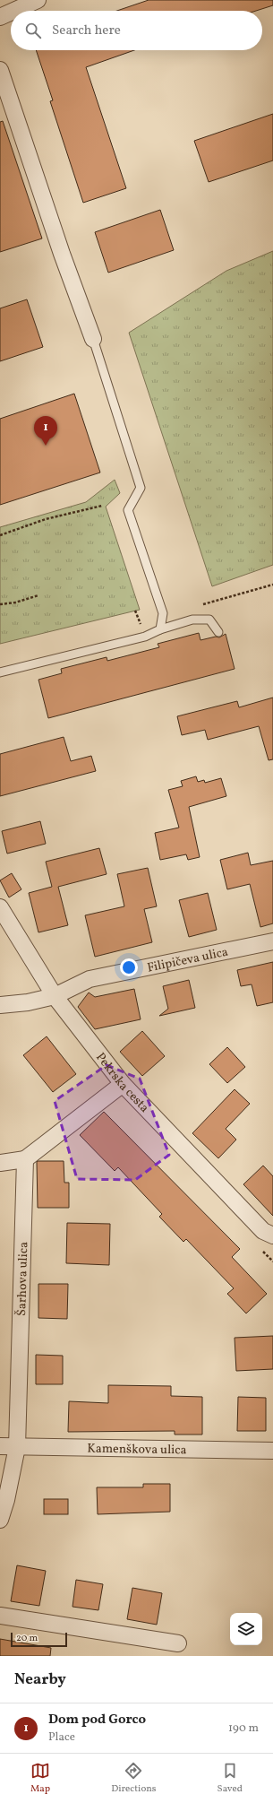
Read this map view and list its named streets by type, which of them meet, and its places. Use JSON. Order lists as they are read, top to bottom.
{
  "streets": {
    "street": [
      "Filipičeva ulica",
      "Pekrska cesta",
      "Šarhova ulica",
      "Kamenškova ulica"
    ]
  },
  "crossings": [
    ["Filipičeva ulica", "Pekrska cesta"],
    ["Šarhova ulica", "Kamenškova ulica"]
  ],
  "scale_bar": "20 m",
  "page": {
    "search": "Search here",
    "pins": "1",
    "scale": "20 m",
    "heading": "Nearby",
    "list": [
      {
        "mark": "1",
        "name": "Dom pod Gorco",
        "note": "Place",
        "value": "190 m"
      }
    ],
    "nav": ["Map", "Directions", "Saved"]
  }
}
